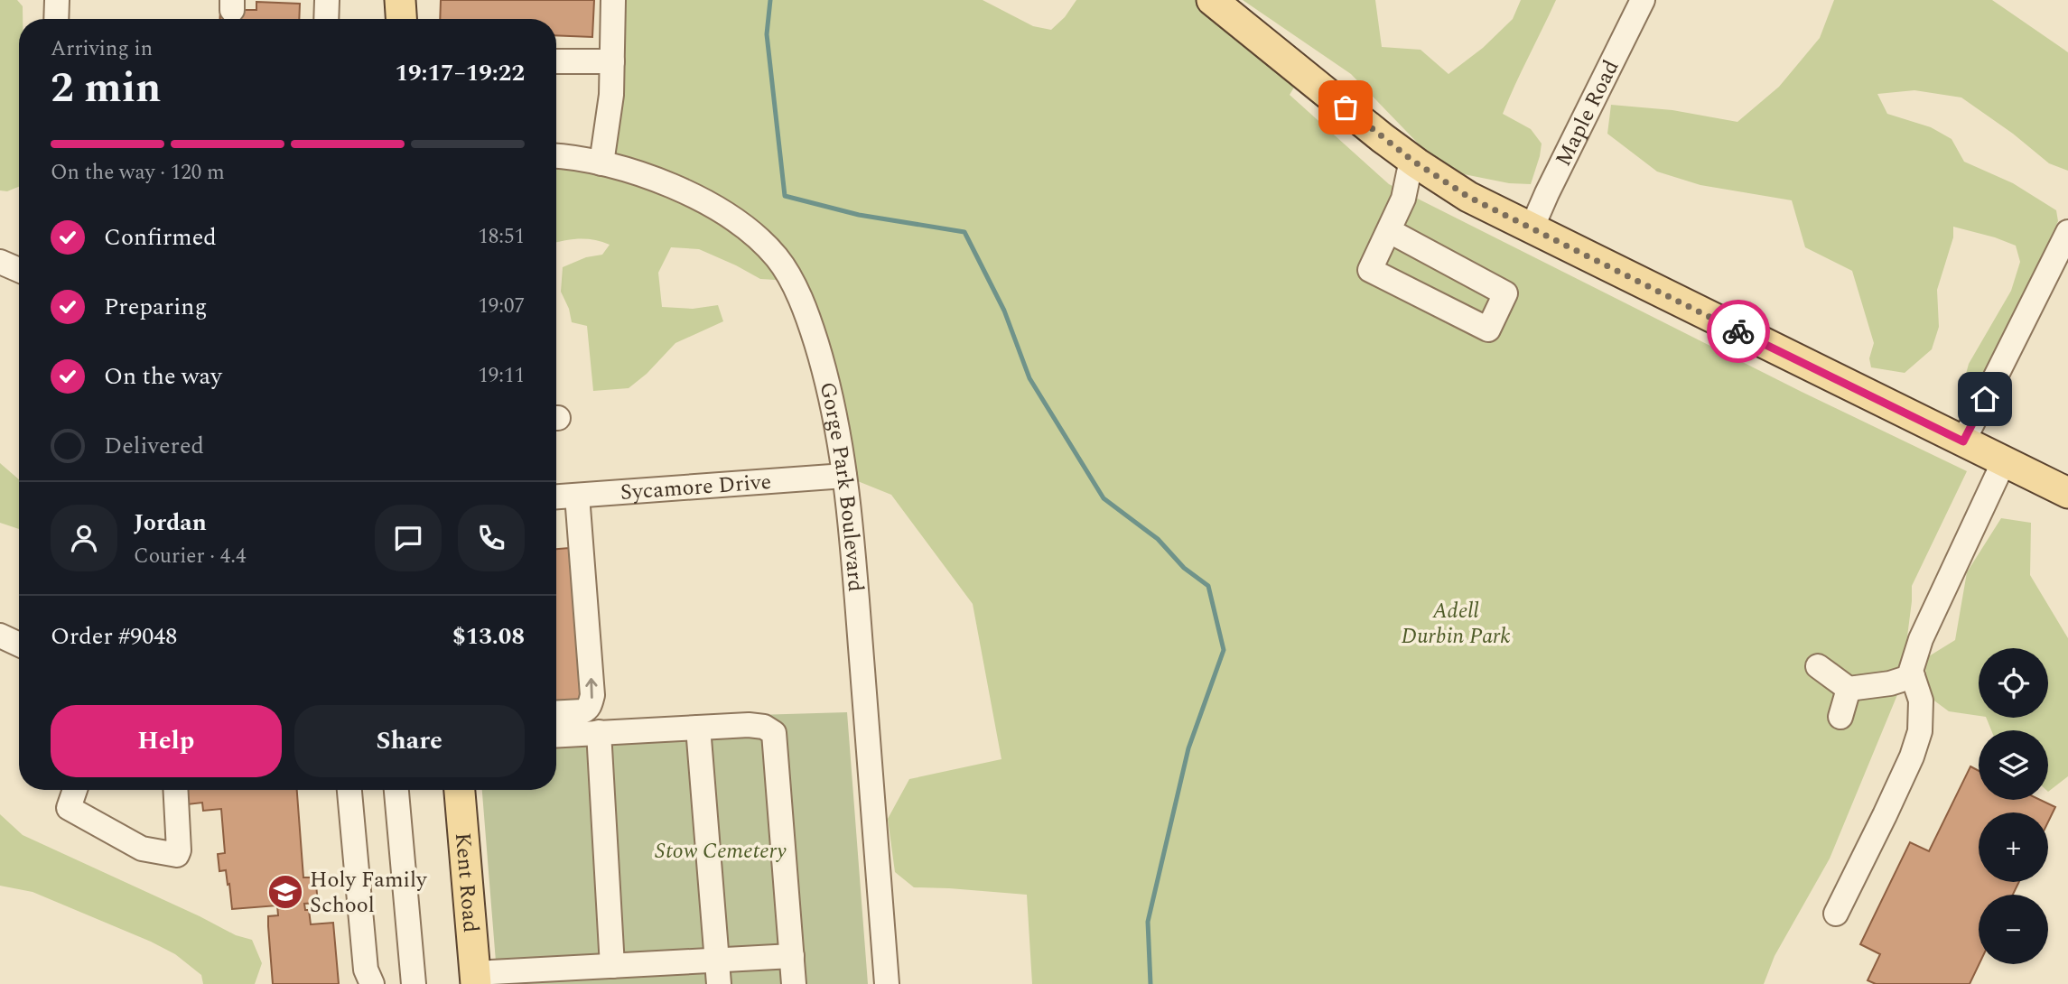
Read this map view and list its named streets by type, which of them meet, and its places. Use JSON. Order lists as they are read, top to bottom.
{
  "streets": {
    "main road": ["Kent Road"],
    "street": ["Maple Road", "Sycamore Drive", "Gorge Park Boulevard"]
  },
  "crossings": [
    ["Sycamore Drive", "Gorge Park Boulevard"]
  ],
  "parks": ["Adell Durbin Park", "Stow Cemetery"],
  "places": {
    "school or university": ["Holy Family School"]
  },
  "page": {
    "heading": ["2 min", "Arriving in", "19:17–19:22"],
    "panel": [
      "Jordan",
      "Courier · 4.4",
      "Order #9048",
      "$13.08"
    ],
    "bar": "On the way · 120 m",
    "list": [
      ["Confirmed", "18:51"],
      ["Preparing", "19:07"],
      ["On the way", "19:11"],
      "Delivered"
    ],
    "map_buttons": ["+", "−"],
    "buttons": ["Help", "Share"]
  }
}
